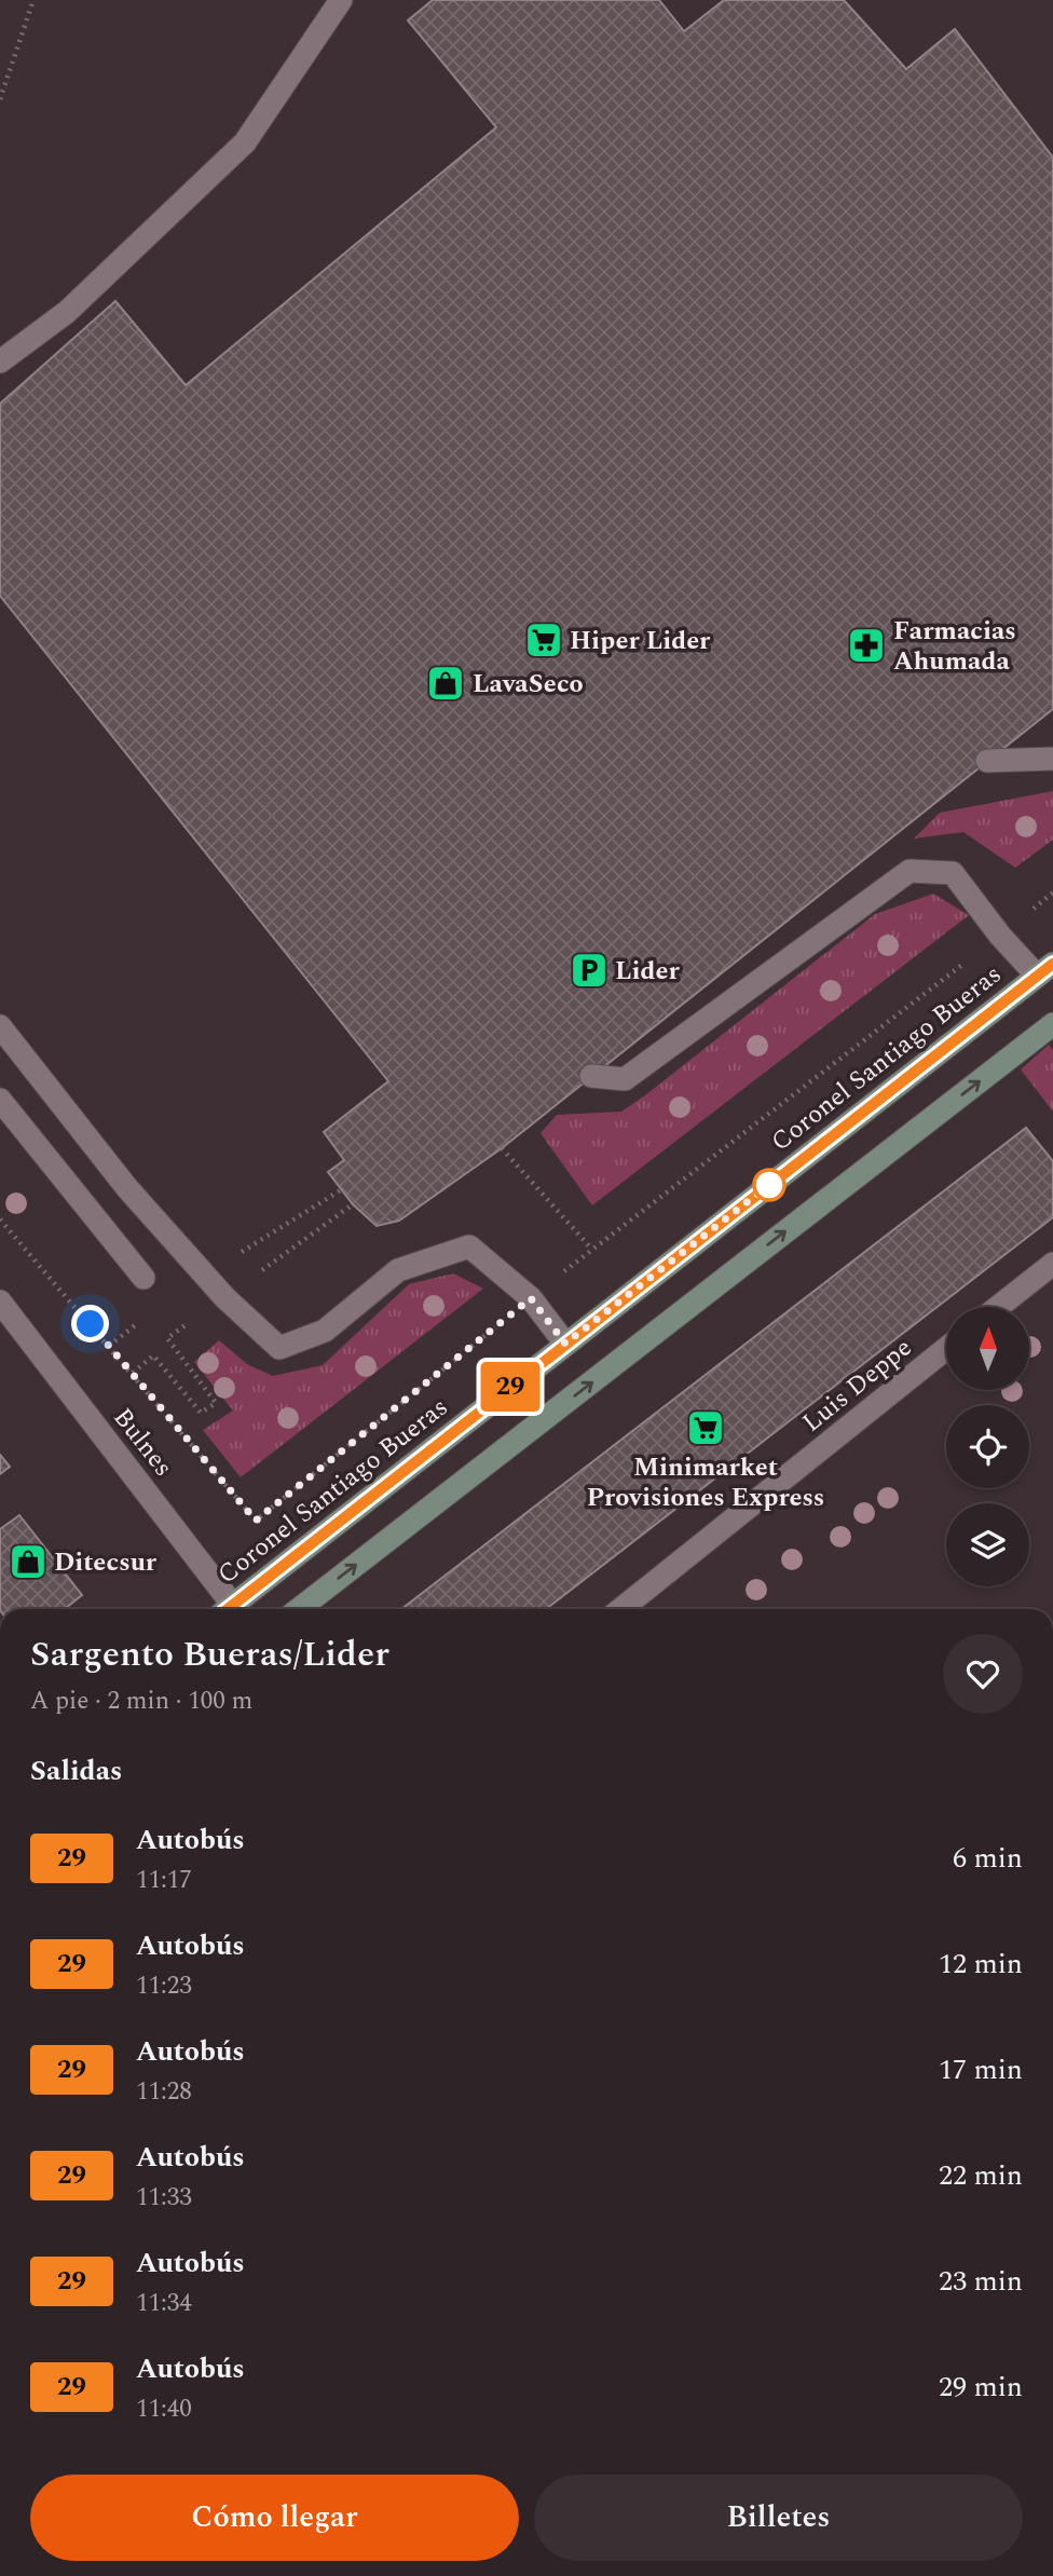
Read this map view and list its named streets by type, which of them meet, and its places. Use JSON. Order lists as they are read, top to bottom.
{
  "streets": {
    "main road": ["Coronel Santiago Bueras"],
    "street": ["Luis Deppe", "Bulnes"]
  },
  "places": {
    "supermarket": ["Hiper Lider", "Minimarket Provisiones Express"],
    "pharmacy": ["Farmacias Ahumada"],
    "shop": ["LavaSeco", "Ditecsur"],
    "parking": ["Lider"]
  },
  "lines": ["bus line 29"],
  "north": "top",
  "page": {
    "on_map": "29",
    "heading": [
      ["Sargento Bueras/Lider", "A pie · 2 min · 100 m"],
      "Salidas"
    ],
    "list": [
      {
        "mark": "29",
        "name": "Autobús",
        "note": "11:17",
        "value": "6 min"
      },
      {
        "mark": "29",
        "name": "Autobús",
        "note": "11:23",
        "value": "12 min"
      },
      {
        "mark": "29",
        "name": "Autobús",
        "note": "11:28",
        "value": "17 min"
      },
      {
        "mark": "29",
        "name": "Autobús",
        "note": "11:33",
        "value": "22 min"
      },
      {
        "mark": "29",
        "name": "Autobús",
        "note": "11:34",
        "value": "23 min"
      },
      {
        "mark": "29",
        "name": "Autobús",
        "note": "11:40",
        "value": "29 min"
      }
    ],
    "buttons": ["Cómo llegar", "Billetes"]
  }
}
